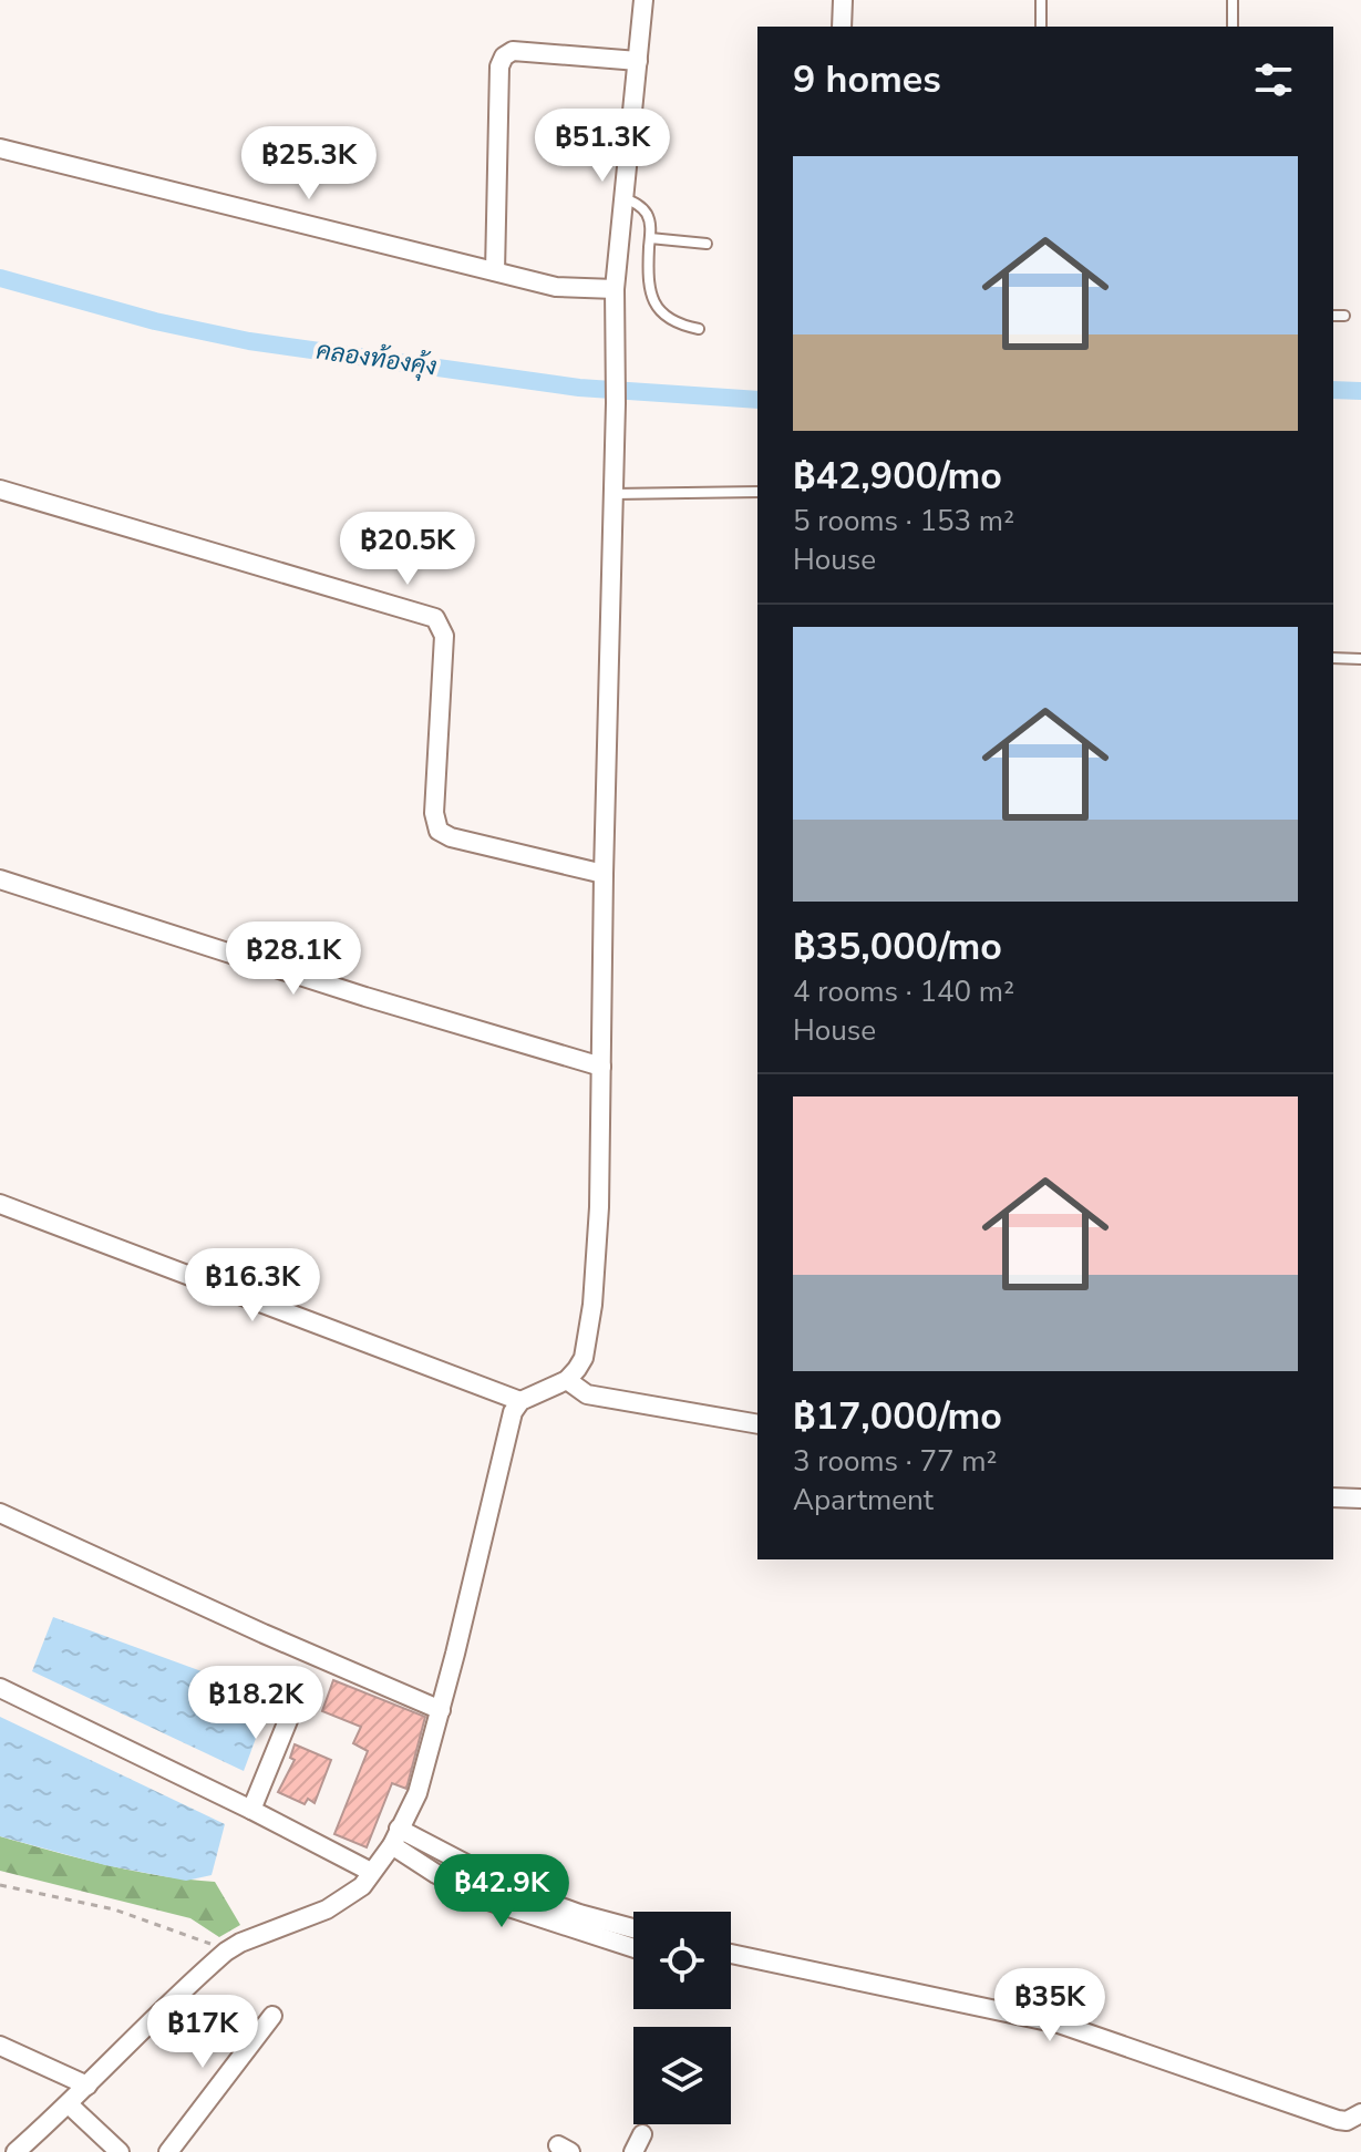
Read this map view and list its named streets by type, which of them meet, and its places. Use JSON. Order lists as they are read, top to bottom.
{
  "water": ["คลองท้องคุ้ง"],
  "page": {
    "heading": "9 homes",
    "price": [
      "฿51.3K",
      "฿25.3K",
      "฿20.5K",
      "฿28.1K",
      "฿16.3K",
      "฿18.2K",
      "฿42.9K",
      "฿35K",
      "฿17K"
    ],
    "list": [
      {
        "name": "฿42,900/mo",
        "note": "5 rooms · 153 m² · House"
      },
      {
        "name": "฿35,000/mo",
        "note": "4 rooms · 140 m² · House"
      },
      {
        "name": "฿17,000/mo",
        "note": "3 rooms · 77 m² · Apartment"
      }
    ]
  }
}
